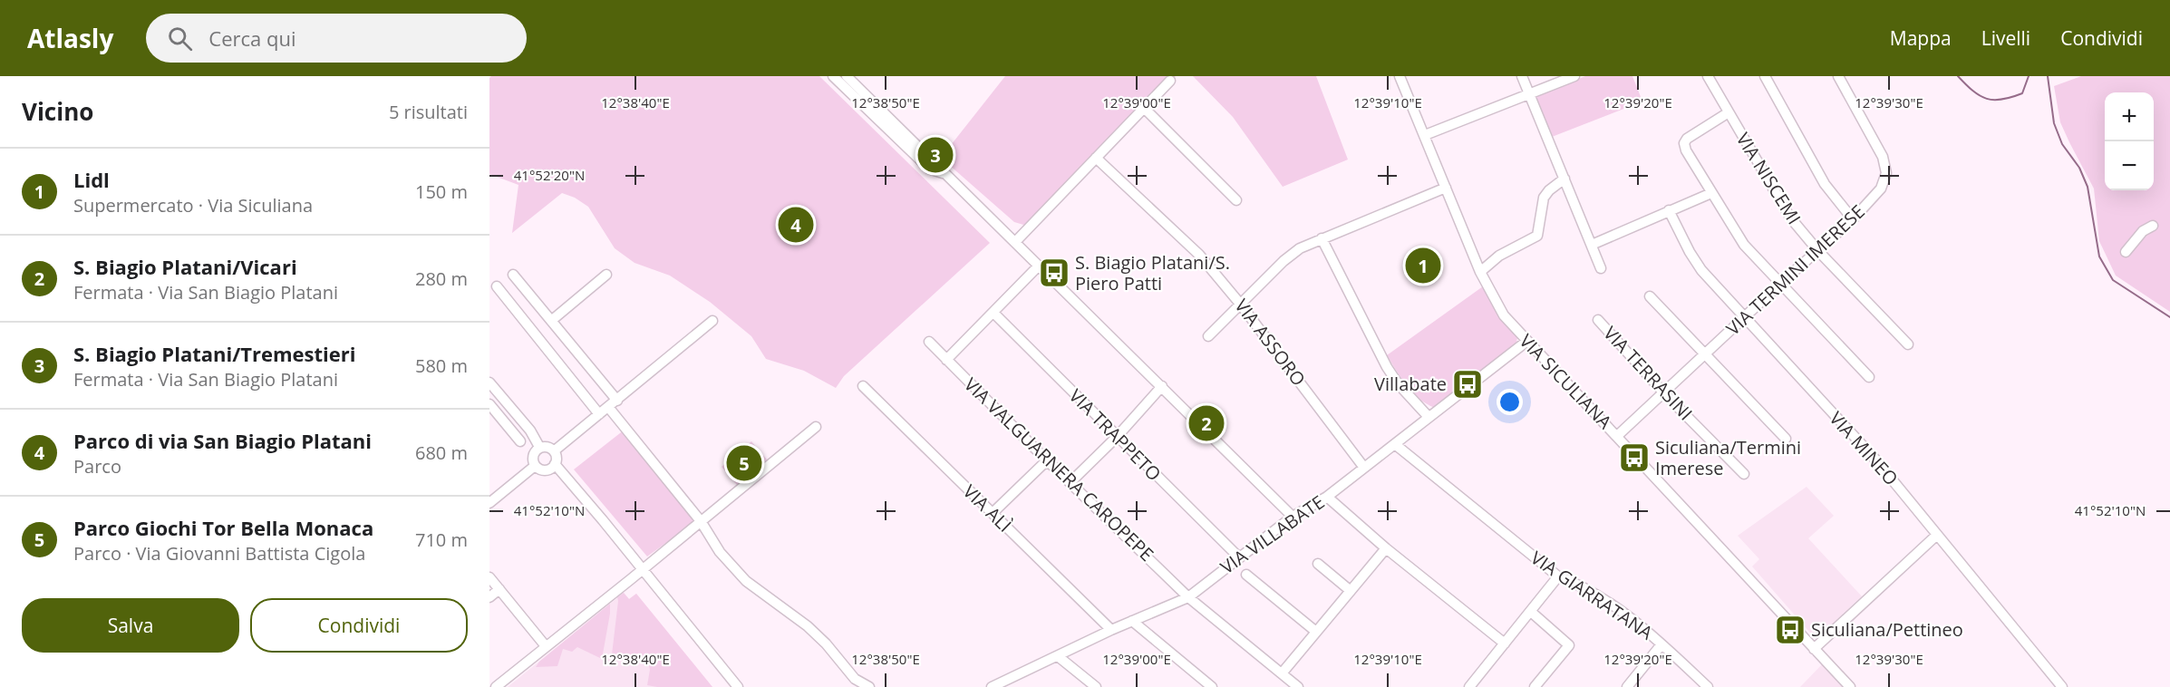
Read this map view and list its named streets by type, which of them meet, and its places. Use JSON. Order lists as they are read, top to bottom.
{
  "streets": {
    "street": [
      "VIA NISCEMI",
      "VIA TERMINI IMERESE",
      "VIA ASSORO",
      "VIA TERRASINI",
      "VIA SICULIANA",
      "VIA TRAPPETO",
      "VIA MINEO",
      "VIA VALGUARNERA CAROPEPE",
      "VIA ALÌ",
      "VIA VILLABATE",
      "VIA GIARRATANA"
    ]
  },
  "crossings": [
    ["VIA NISCEMI", "VIA TERMINI IMERESE"],
    ["VIA TERMINI IMERESE", "VIA TERRASINI"],
    ["VIA TERMINI IMERESE", "VIA SICULIANA"],
    ["VIA TERMINI IMERESE", "VIA MINEO"],
    ["VIA ASSORO", "VIA VILLABATE"],
    ["VIA SICULIANA", "VIA VILLABATE"],
    ["VIA TRAPPETO", "VIA VILLABATE"],
    ["VIA VALGUARNERA CAROPEPE", "VIA VILLABATE"],
    ["VIA ALÌ", "VIA VILLABATE"],
    ["VIA VILLABATE", "VIA GIARRATANA"]
  ],
  "places": {
    "bus stop": [
      "S. Biagio Platani/S. Piero Patti",
      "Villabate",
      "Siculiana/Termini Imerese",
      "Siculiana/Pettineo"
    ]
  },
  "page": {
    "header": "Atlasly",
    "search": "Cerca qui",
    "nav": ["Mappa", "Livelli", "Condividi"],
    "heading": ["Vicino", "5 risultati"],
    "map_buttons": ["+", "−"],
    "pins": [
      "3",
      "4",
      "1",
      "2",
      "5"
    ],
    "list": [
      {
        "mark": "1",
        "name": "Lidl",
        "note": "Supermercato · Via Siculiana",
        "value": "150 m"
      },
      {
        "mark": "2",
        "name": "S. Biagio Platani/Vicari",
        "note": "Fermata · Via San Biagio Platani",
        "value": "280 m"
      },
      {
        "mark": "3",
        "name": "S. Biagio Platani/Tremestieri",
        "note": "Fermata · Via San Biagio Platani",
        "value": "580 m"
      },
      {
        "mark": "4",
        "name": "Parco di via San Biagio Platani",
        "note": "Parco",
        "value": "680 m"
      },
      {
        "mark": "5",
        "name": "Parco Giochi Tor Bella Monaca",
        "note": "Parco · Via Giovanni Battista Cigola",
        "value": "710 m"
      }
    ],
    "buttons": ["Salva", "Condividi"]
  },
  "coordinates": [
    "12°38'40\"E",
    "12°38'50\"E",
    "12°39'00\"E",
    "12°39'10\"E",
    "12°39'20\"E",
    "12°39'30\"E",
    "41°52'20\"N",
    "41°52'10\"N"
  ]
}
